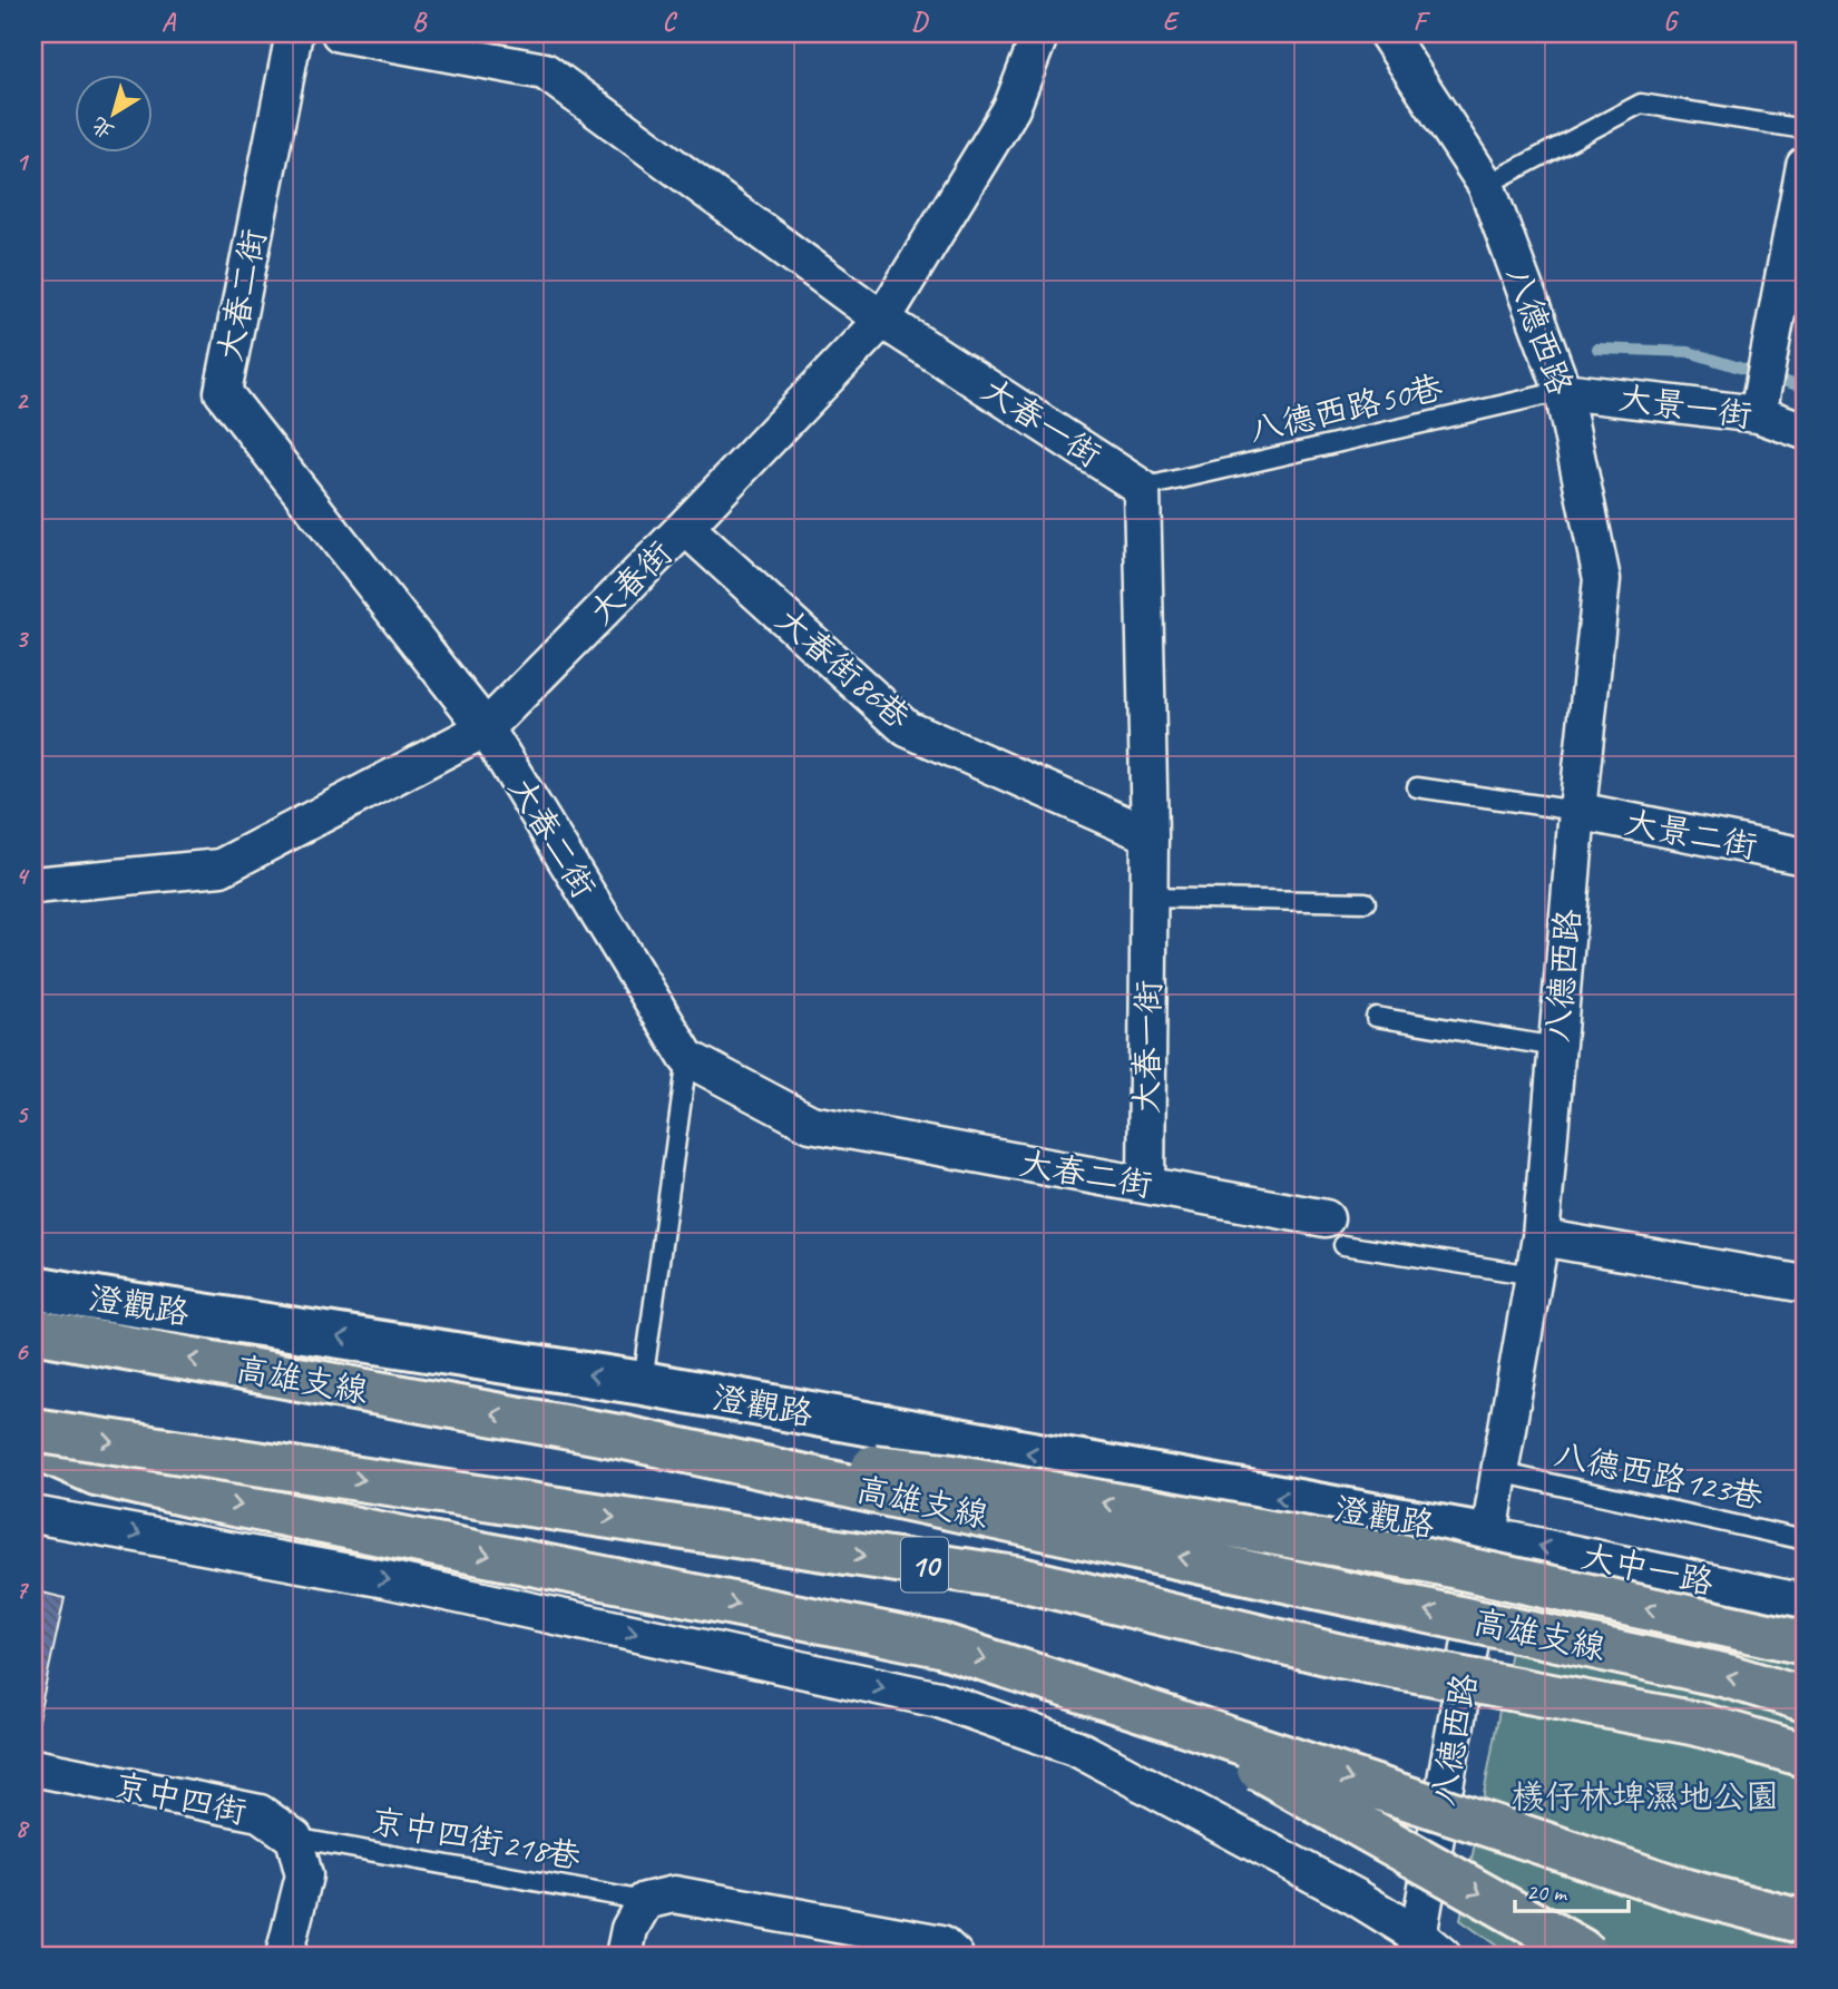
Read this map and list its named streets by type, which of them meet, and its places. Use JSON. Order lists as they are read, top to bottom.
{
  "streets": {
    "highway": ["高雄支線", "10"],
    "street": [
      "大春二街",
      "八德西路",
      "大景一街",
      "大春一街",
      "大春街",
      "大春街86巷",
      "大景二街",
      "澄觀路",
      "大中一路",
      "京中四街"
    ],
    "lane": ["八德西路50巷", "八德西路123巷", "京中四街218巷"]
  },
  "crossings": [
    ["大春二街", "大春一街"],
    ["大春二街", "大春街"],
    ["八德西路", "大景一街"],
    ["八德西路", "八德西路50巷"],
    ["八德西路", "大景二街"],
    ["八德西路", "澄觀路"],
    ["八德西路", "八德西路123巷"],
    ["八德西路", "大中一路"],
    ["大景一街", "八德西路50巷"],
    ["八德西路50巷", "大春一街"],
    ["大春一街", "大春街"],
    ["大春一街", "大春街86巷"],
    ["大春街", "大春街86巷"],
    ["澄觀路", "大中一路"],
    ["京中四街", "京中四街218巷"]
  ],
  "parks": ["檨仔林埤濕地公園"],
  "scale_bar": "20 m",
  "north": "bottom left",
  "grid": {
    "columns": [
      "A",
      "B",
      "C",
      "D",
      "E",
      "F",
      "G"
    ],
    "rows": [
      "1",
      "2",
      "3",
      "4",
      "5",
      "6",
      "7",
      "8"
    ]
  }
}
